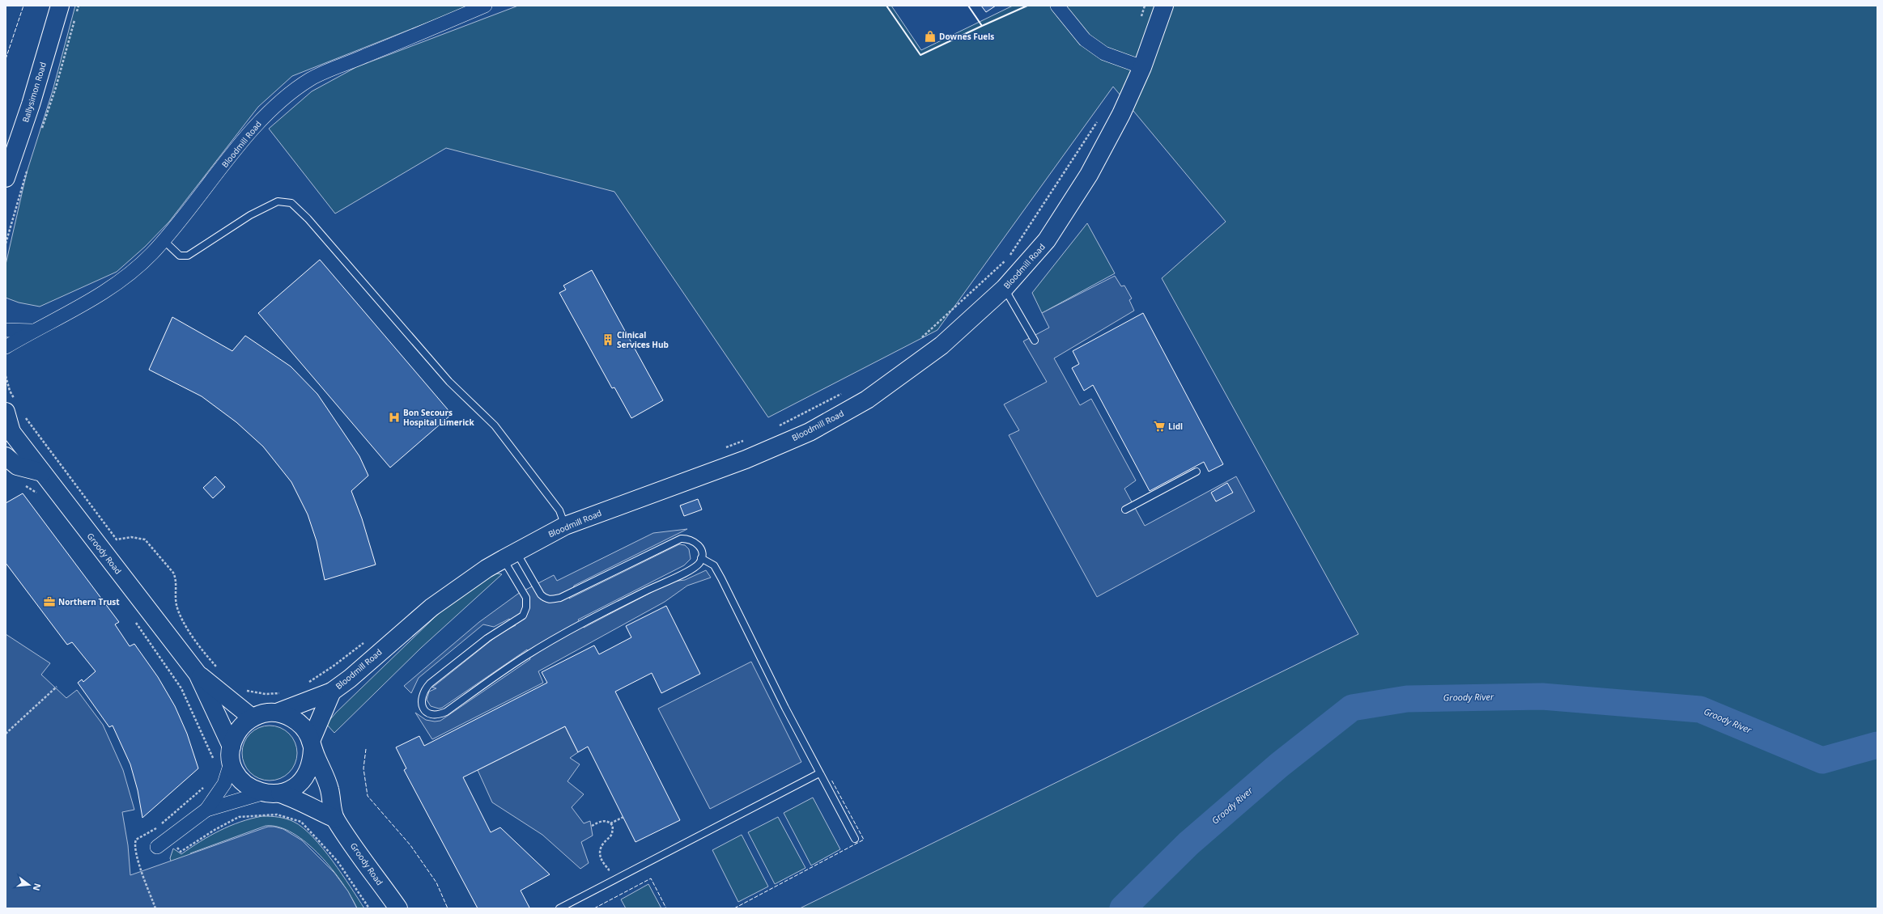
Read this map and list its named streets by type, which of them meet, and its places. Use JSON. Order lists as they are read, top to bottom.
{
  "streets": {
    "street": ["Ballysimon Road", "Bloodmill Road", "Groody Road"]
  },
  "water": ["Groody River"],
  "places": {
    "shop": ["Downes Fuels"],
    "building": ["Clinical Services Hub"],
    "hospital": ["Bon Secours Hospital Limerick"],
    "supermarket": ["Lidl"],
    "office": ["Northern Trust"]
  },
  "north": "right"
}
